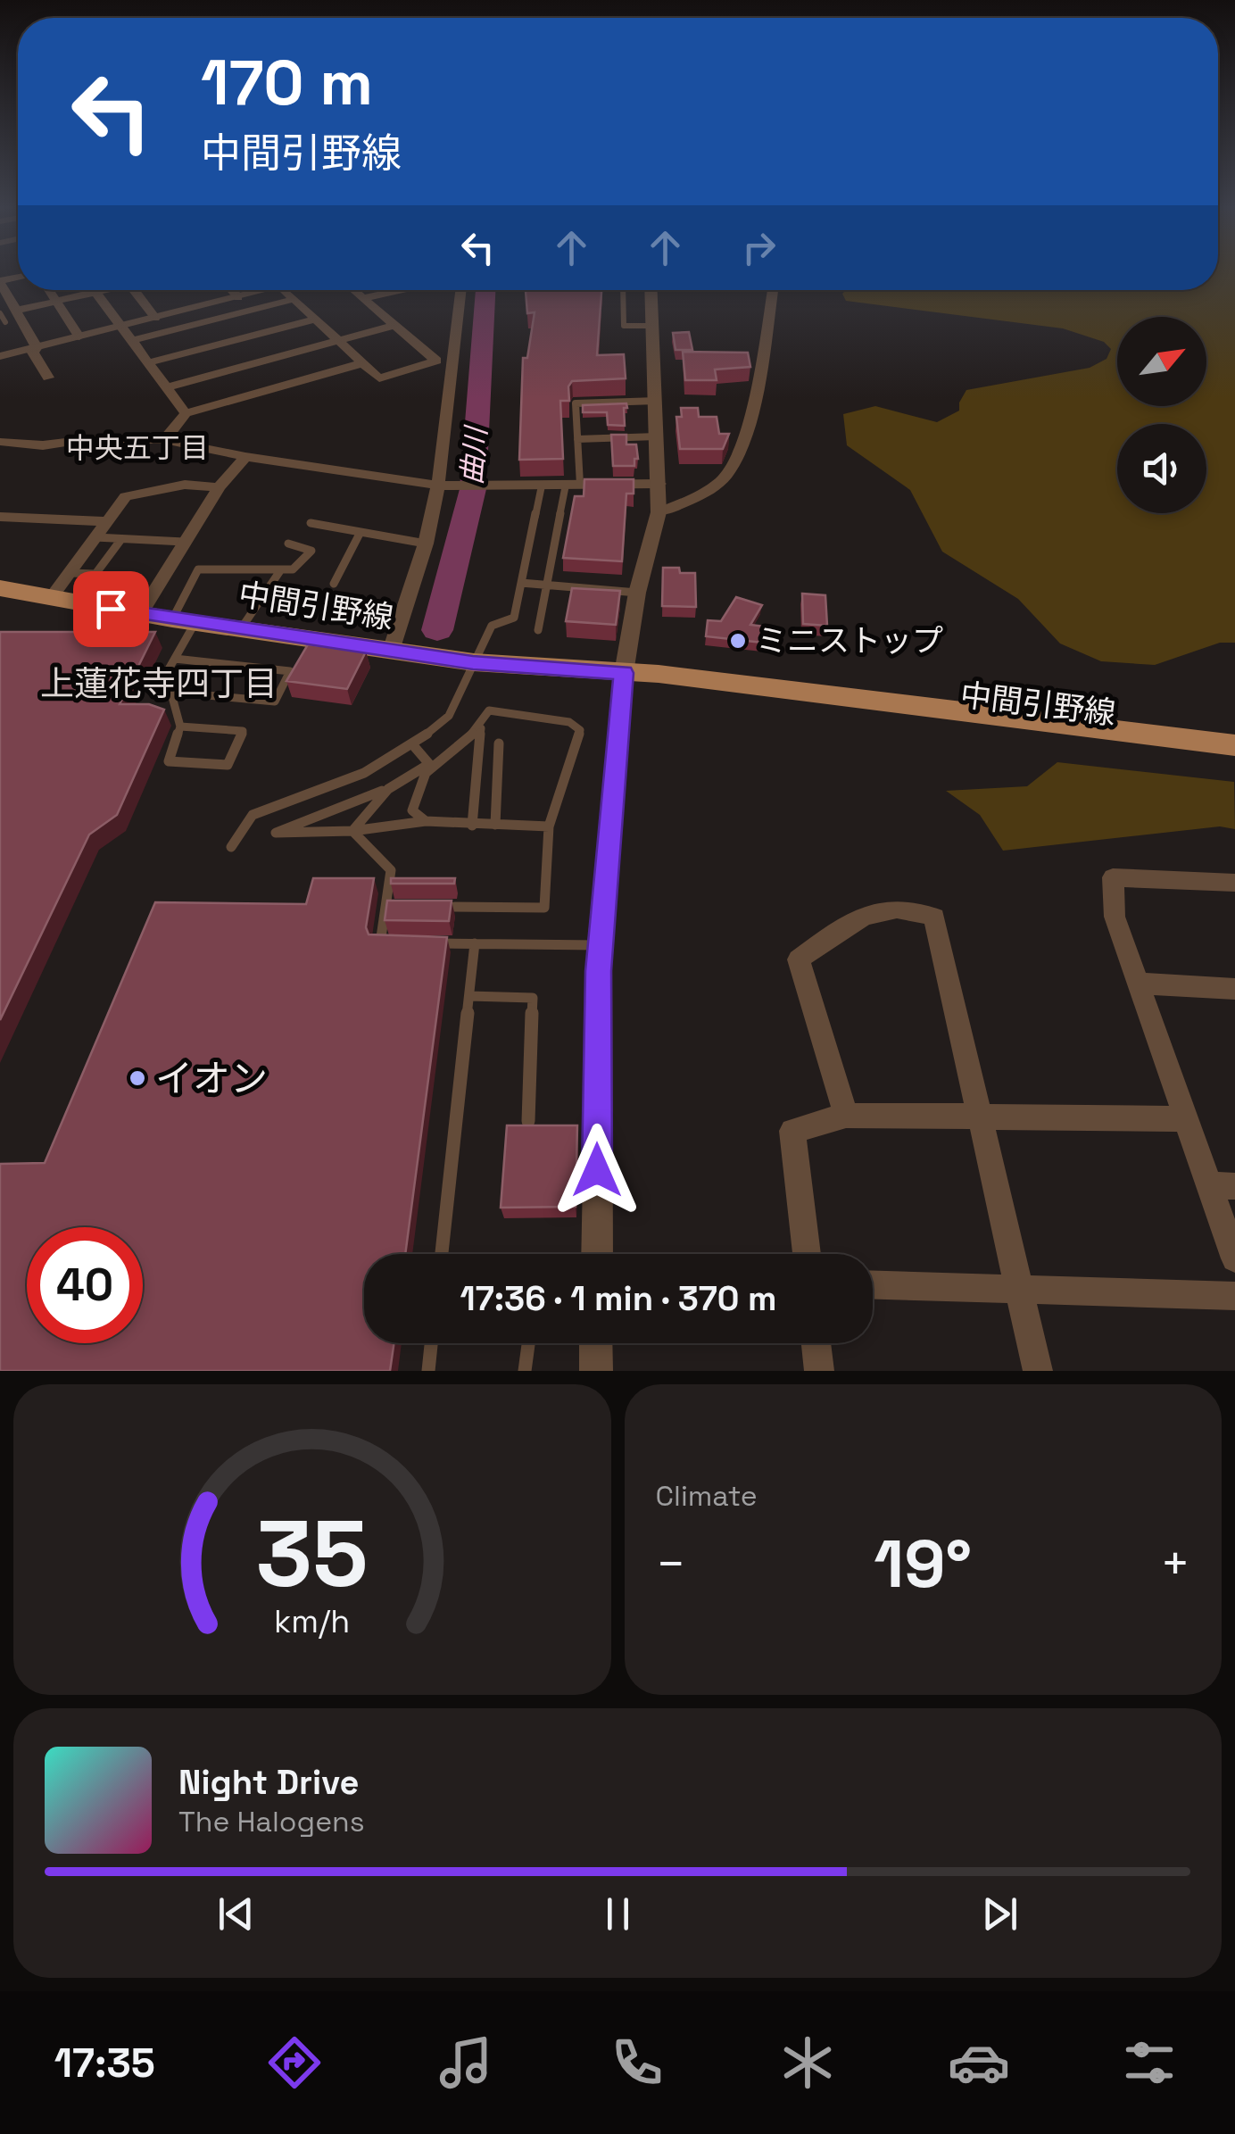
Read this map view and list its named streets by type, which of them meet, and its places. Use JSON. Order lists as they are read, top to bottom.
{
  "streets": {
    "main road": ["中間引野線"]
  },
  "districts": ["中央五丁目", "上蓮花寺四丁目"],
  "water": ["曲川"],
  "places": ["ミニストップ", "イオン"],
  "north": "top right",
  "page": {
    "turn": ["170 m", "中間引野線"],
    "limit": "40",
    "trip": "17:36 · 1 min · 370 m",
    "tile": "Climate",
    "heat": ["−", "19°", "+"],
    "song": ["Night Drive", "The Halogens"],
    "tabs": "17:35",
    "gauge": ["35", "km/h"]
  }
}
